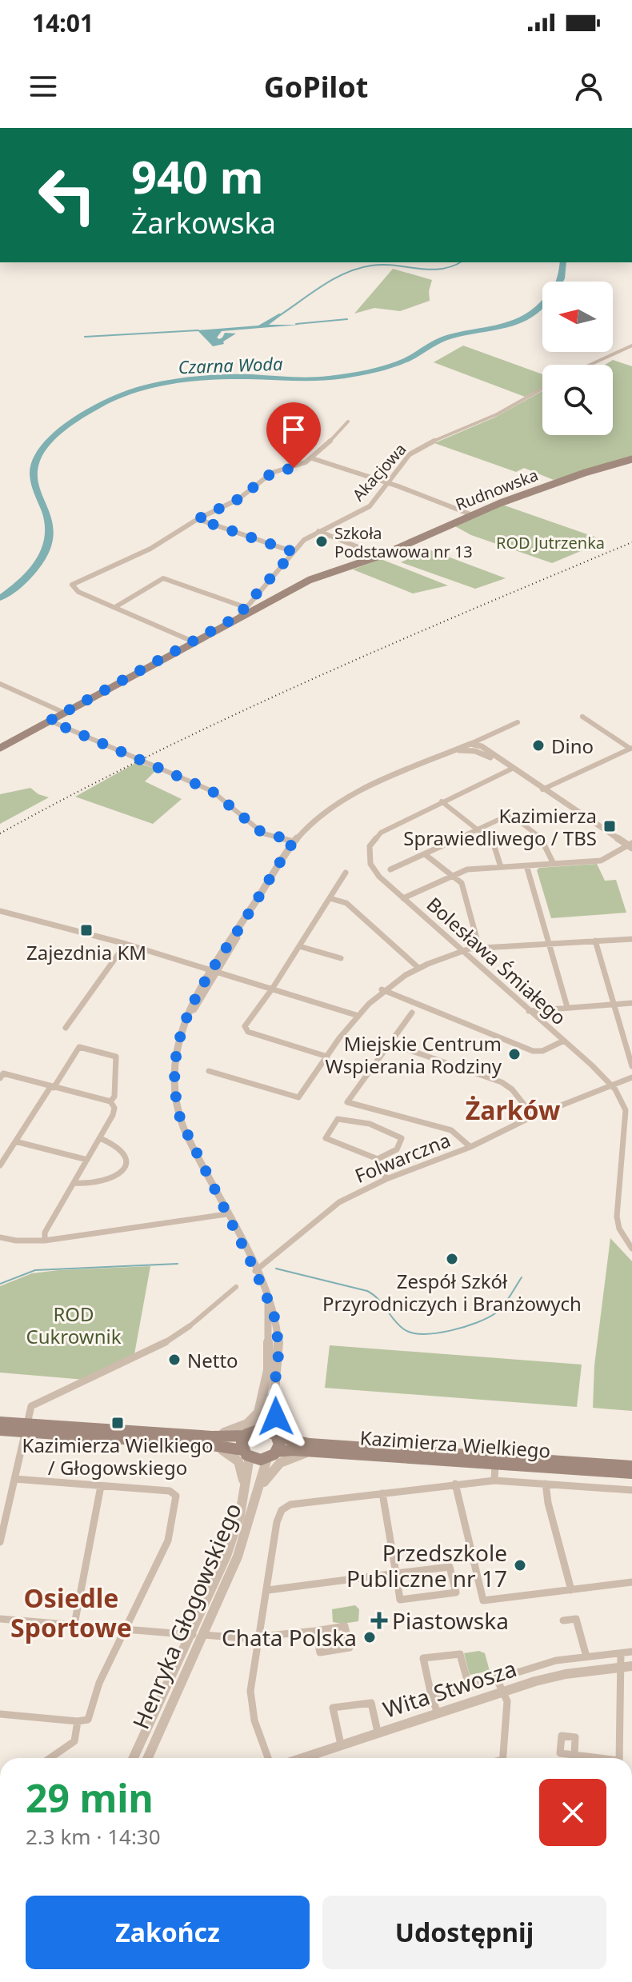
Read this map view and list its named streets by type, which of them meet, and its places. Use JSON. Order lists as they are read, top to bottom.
{
  "streets": {
    "main road": ["Rudnowska", "Kazimierza Wielkiego"],
    "street": [
      "Akacjowa",
      "Bolesława Śmiałego",
      "Folwarczna",
      "Henryka Głogowskiego",
      "Wita Stwosza"
    ]
  },
  "crossings": [
    ["Akacjowa", "Rudnowska"],
    ["Bolesława Śmiałego", "Folwarczna"],
    ["Kazimierza Wielkiego", "Henryka Głogowskiego"]
  ],
  "districts": ["Żarków", "Osiedle Sportowe"],
  "water": ["Czarna Woda"],
  "parks": ["ROD Jutrzenka", "ROD Cukrownik"],
  "places": {
    "other": [
      "Szkoła Podstawowa nr 13",
      "Dino",
      "Miejskie Centrum Wspierania Rodziny",
      "Zespół Szkół Przyrodniczych i Branżowych",
      "Netto",
      "Przedszkole Publiczne nr 17",
      "Chata Polska"
    ],
    "transit": ["Kazimierza Sprawiedliwego / TBS", "Zajezdnia KM", "Kazimierza Wielkiego / Głogowskiego"],
    "health": ["Piastowska"]
  },
  "north": "left",
  "page": {
    "status": "14:01",
    "header": "GoPilot",
    "turn": ["940 m", "Żarkowska"],
    "heading": ["29 min", "2.3 km · 14:30"],
    "buttons": ["Zakończ", "Udostępnij"]
  }
}
